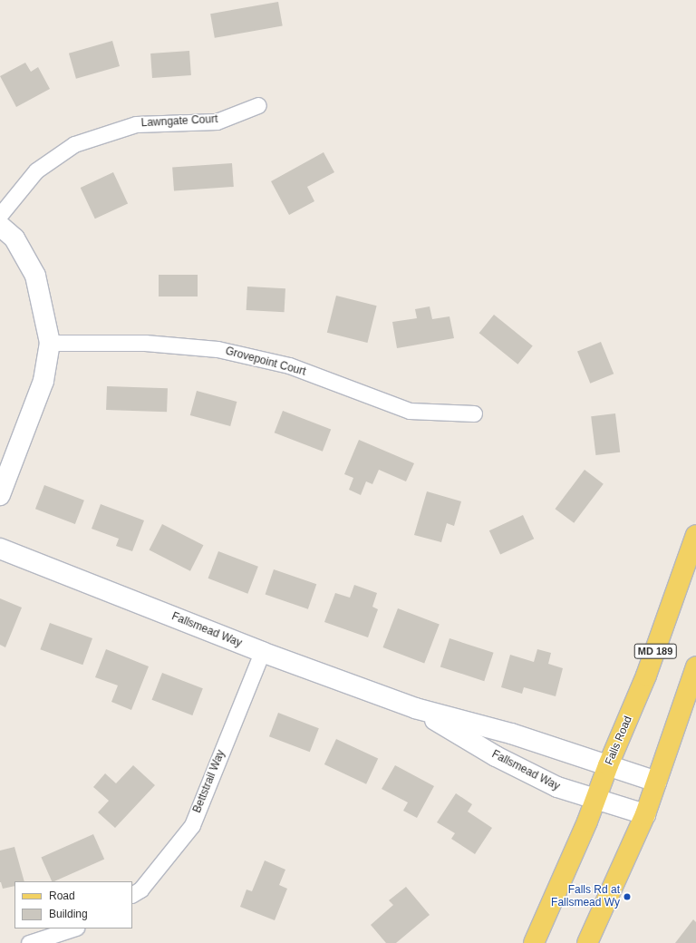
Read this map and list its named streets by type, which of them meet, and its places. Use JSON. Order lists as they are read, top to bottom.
{
  "streets": {
    "main road": ["MD 189", "Falls Road"],
    "street": [
      "Lawngate Court",
      "Grovepoint Court",
      "Fallsmead Way",
      "Bettstrail Way"
    ]
  },
  "crossings": [
    ["Fallsmead Way", "Falls Road"],
    ["Fallsmead Way", "Bettstrail Way"]
  ],
  "places": ["Falls Rd at Fallsmead Wy"],
  "legend": ["Road", "Building"]
}
